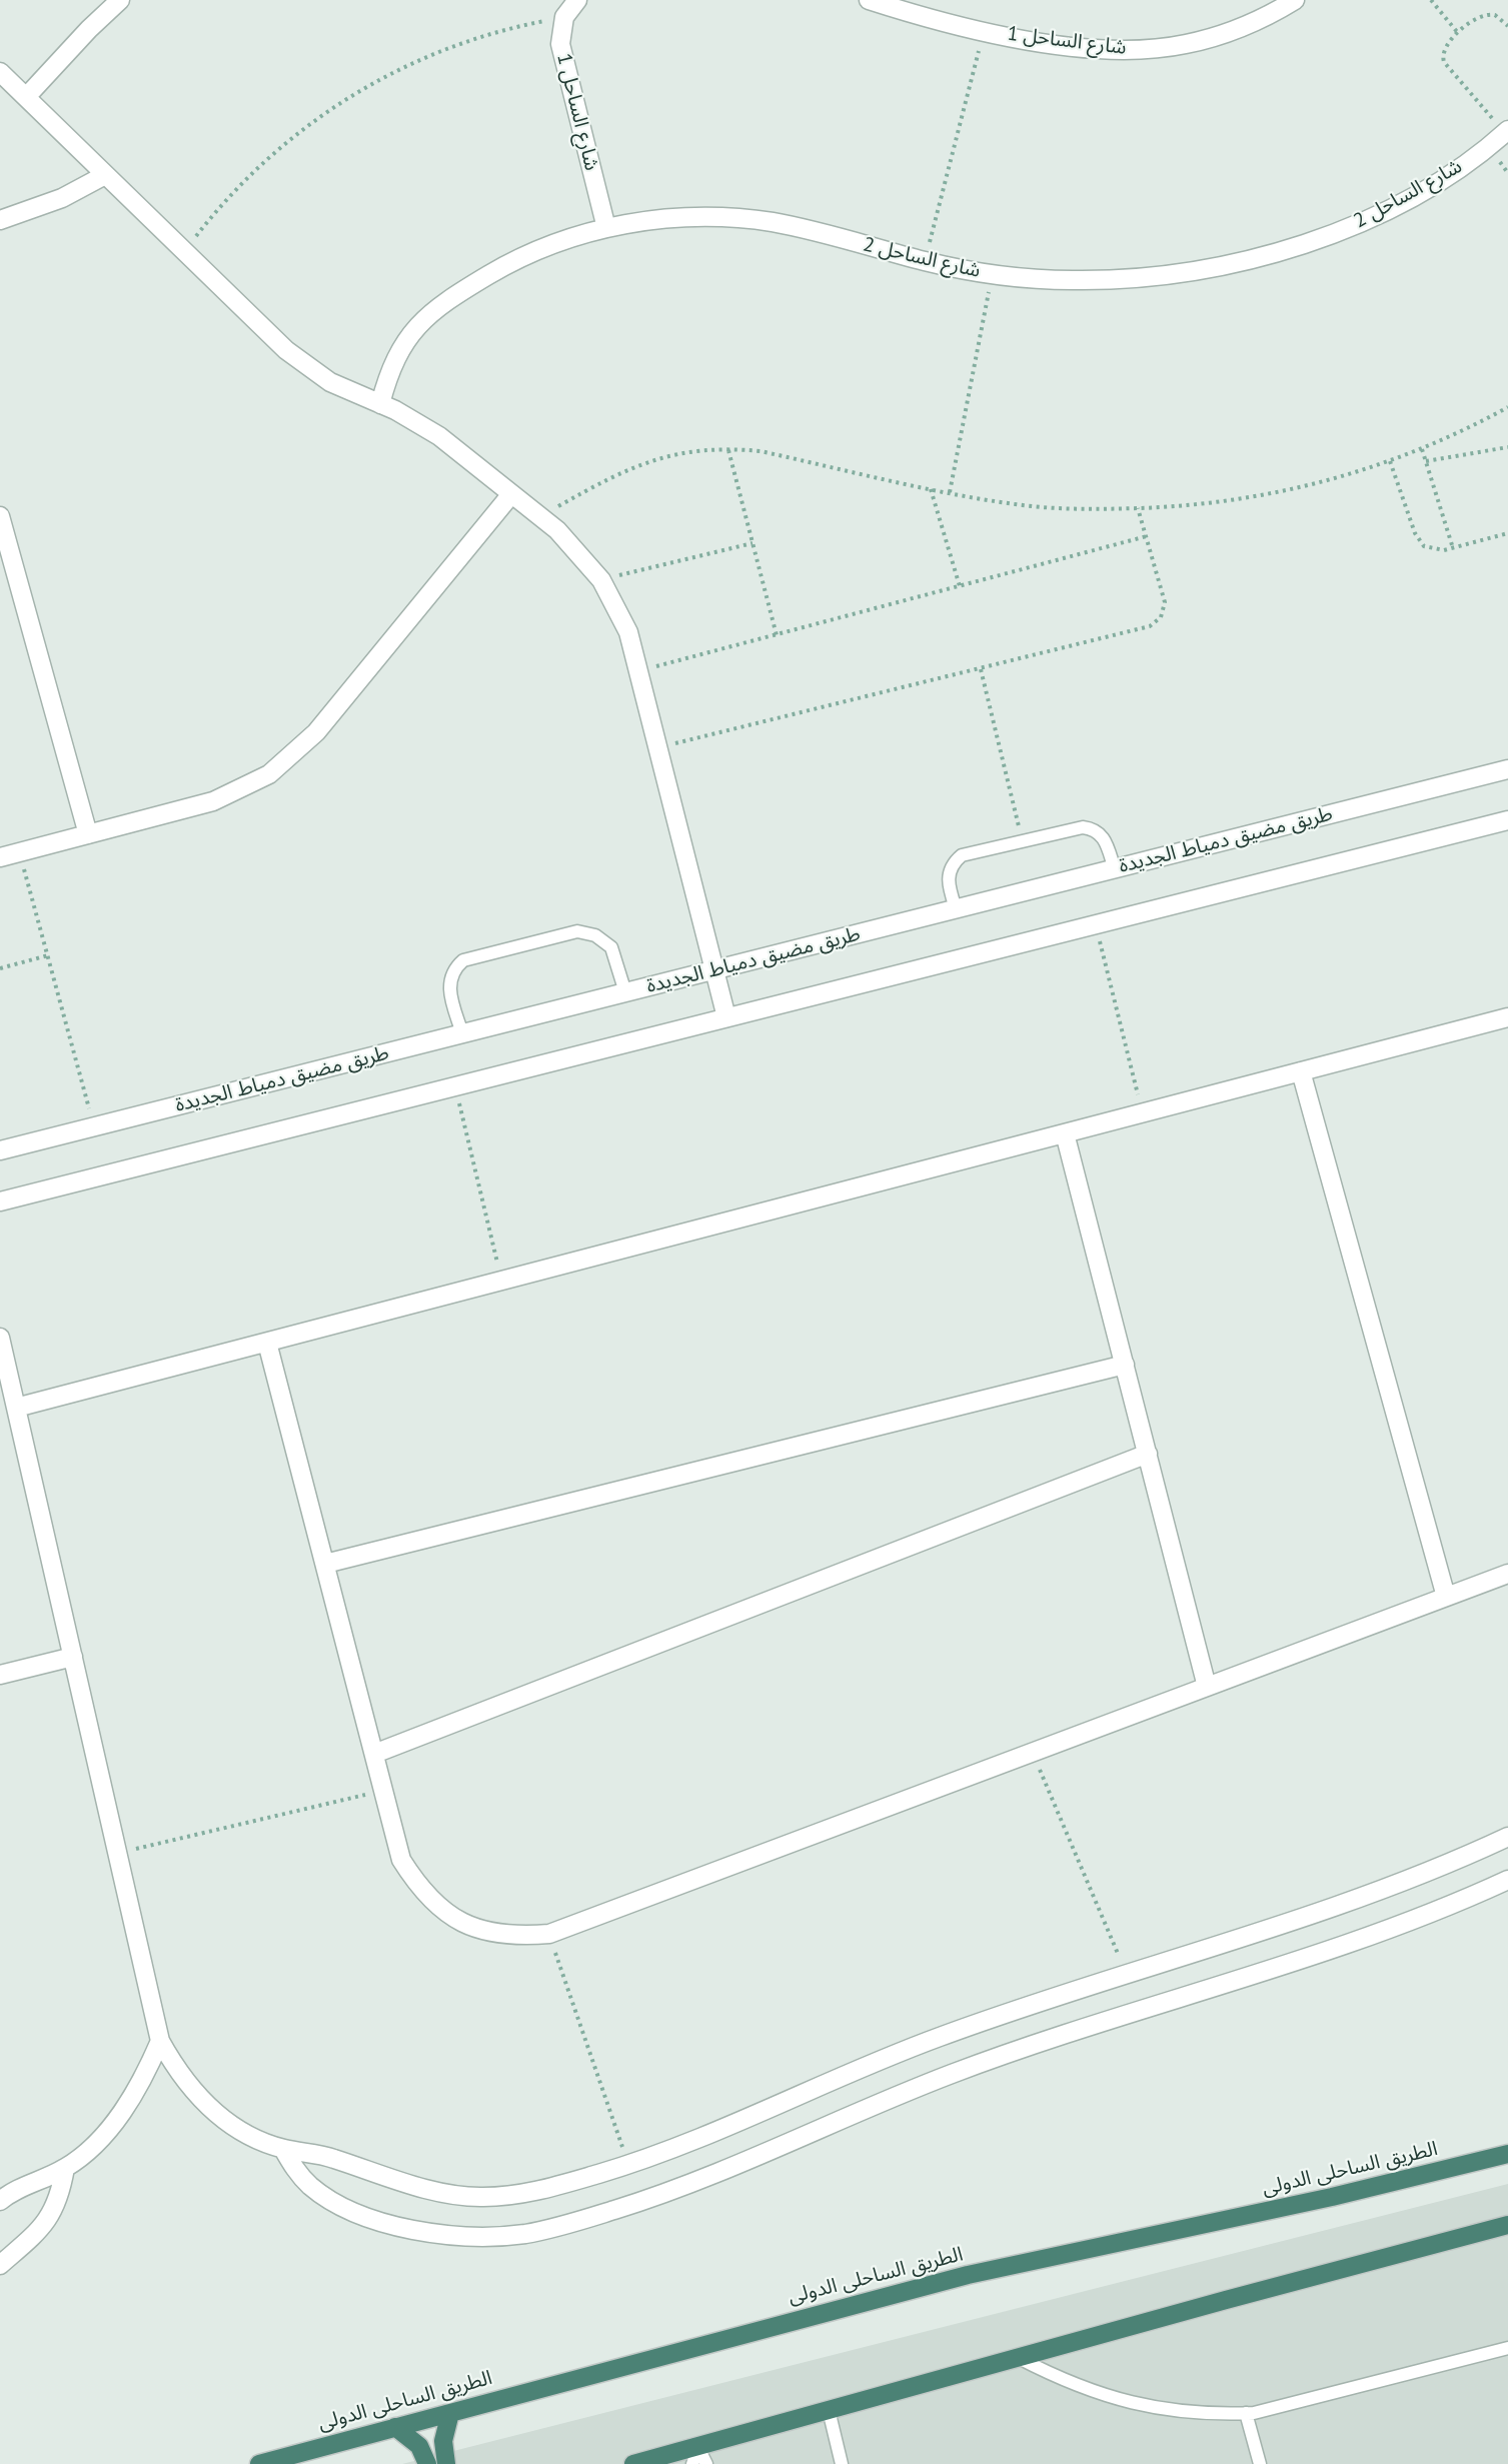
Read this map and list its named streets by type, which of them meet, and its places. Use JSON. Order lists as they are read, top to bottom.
{
  "streets": {
    "highway": ["الطريق الساحلى الدولى"],
    "street": ["شارع الساحل 1", "شارع الساحل 2", "طريق مضيق دمياط الجديدة"]
  },
  "crossings": [
    ["شارع الساحل 1", "شارع الساحل 2"]
  ]
}
